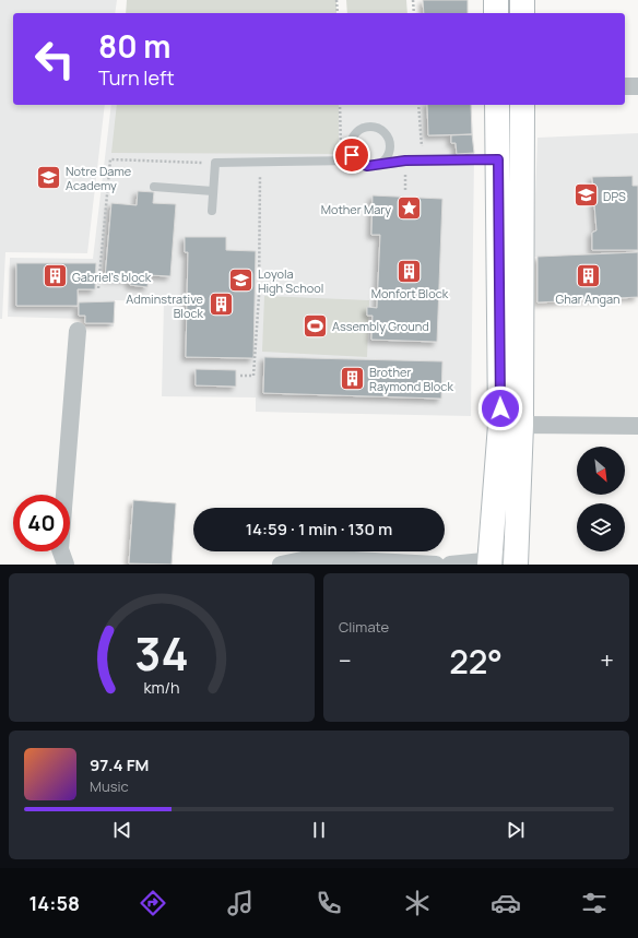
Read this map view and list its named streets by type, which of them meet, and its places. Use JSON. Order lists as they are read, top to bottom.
{
  "places": {
    "school or university": ["Notre Dame Academy", "DPS", "Loyola High School"],
    "place": ["Mother Mary"],
    "building": [
      "Monfort Block",
      "Gabriel's block",
      "Ghar Angan",
      "Adminstrative Block",
      "Brother Raymond Block"
    ],
    "sports": ["Assembly Ground"]
  },
  "north": "bottom right",
  "page": {
    "turn": ["80 m", "Turn left"],
    "limit": "40",
    "trip": "14:59 · 1 min · 130 m",
    "tile": "Climate",
    "heat": ["−", "22°", "+"],
    "song": ["97.4 FM", "Music"],
    "tabs": "14:58",
    "gauge": ["34", "km/h"]
  }
}
